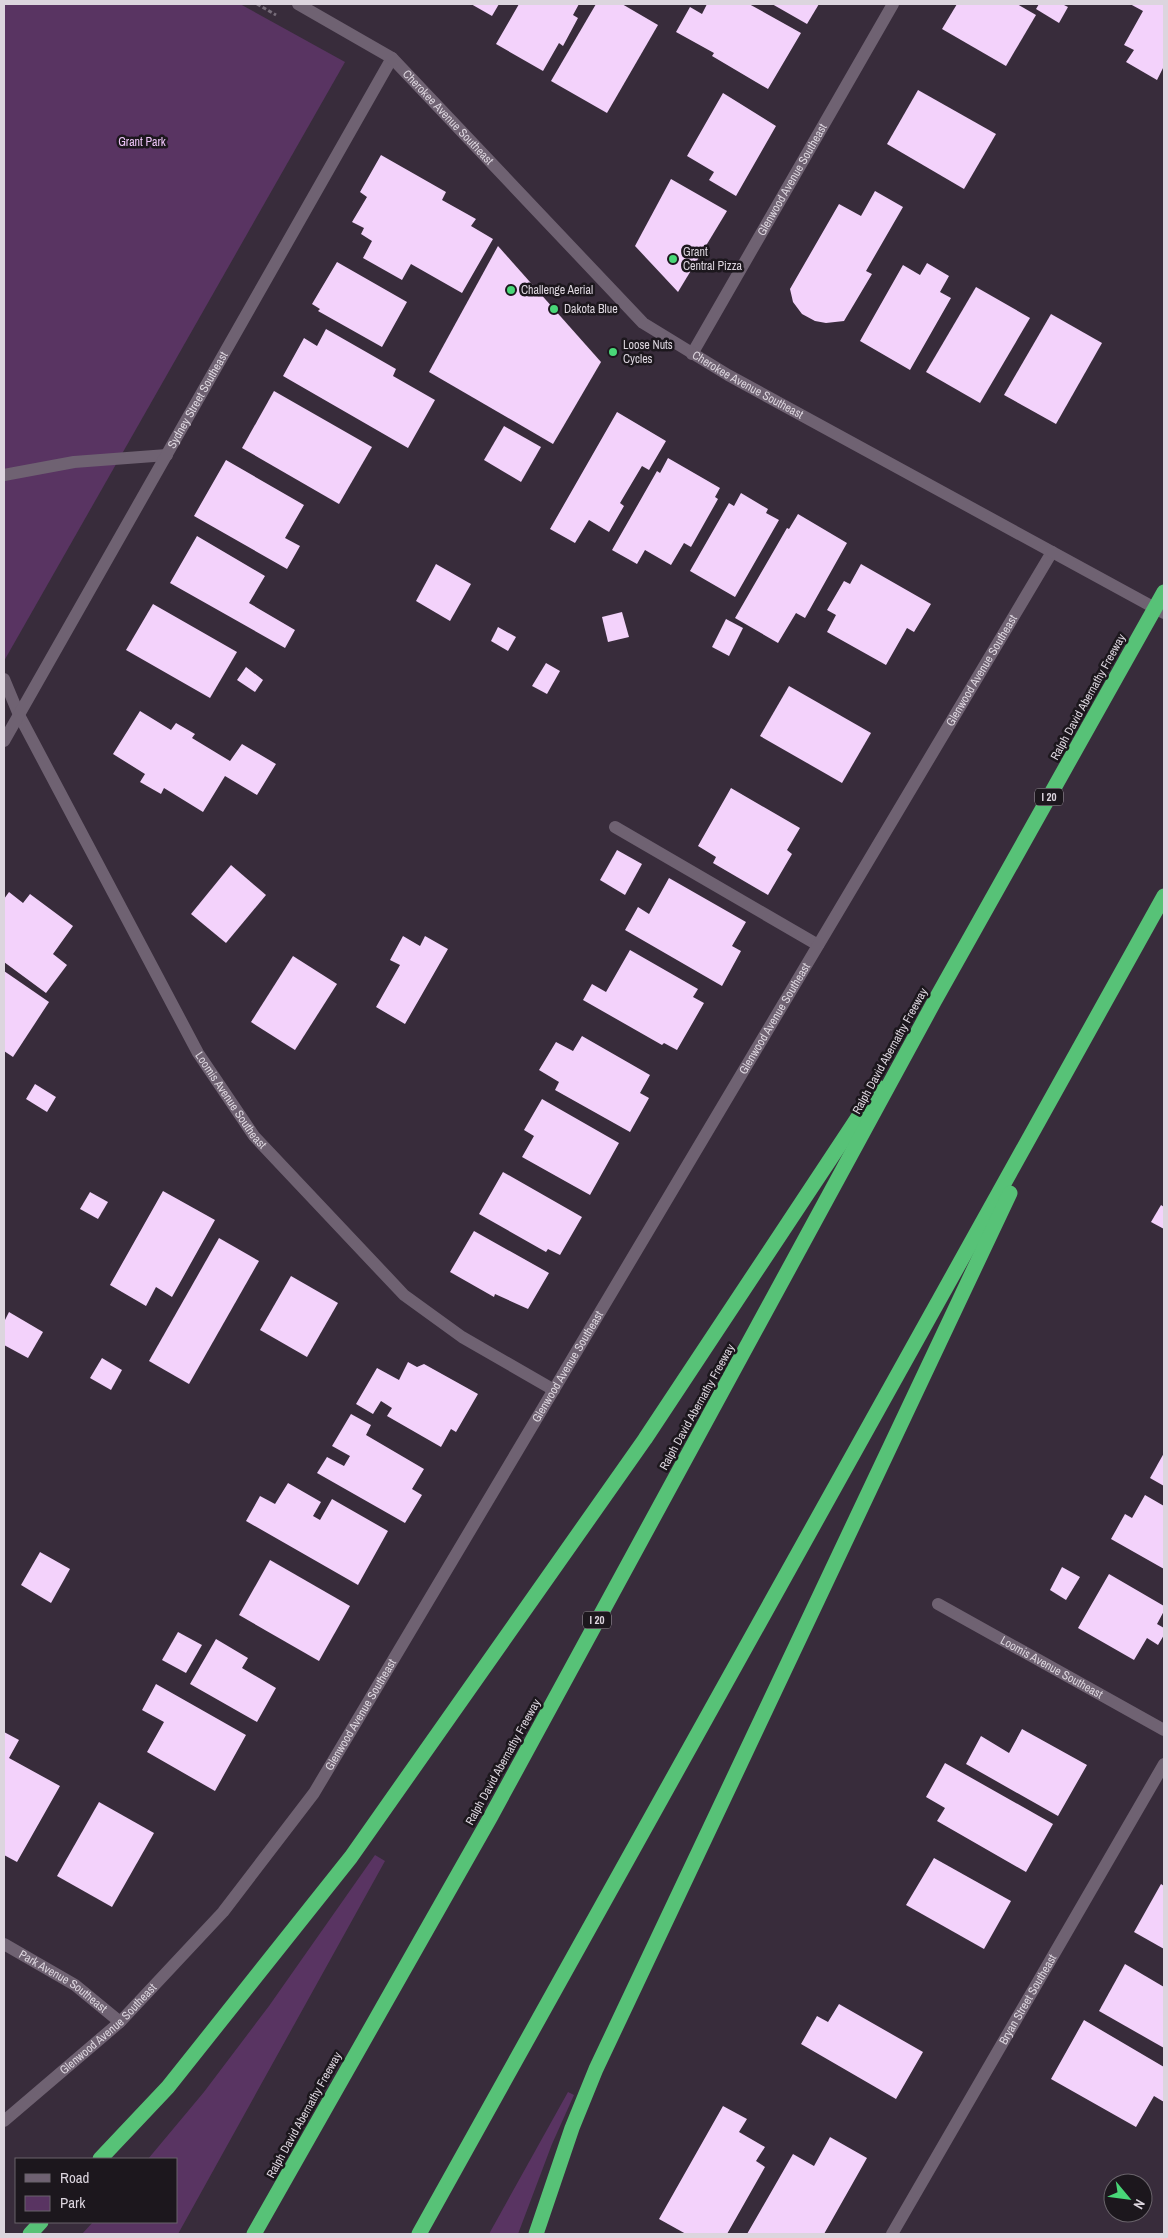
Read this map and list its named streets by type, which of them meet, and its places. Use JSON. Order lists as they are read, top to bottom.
{
  "streets": {
    "highway": ["Ralph David Abernathy Freeway", "I 20"],
    "street": [
      "Cherokee Avenue Southeast",
      "Glenwood Avenue Southeast",
      "Sydney Street Southeast",
      "Loomis Avenue Southeast",
      "Park Avenue Southeast",
      "Bryan Street Southeast"
    ]
  },
  "crossings": [
    ["Cherokee Avenue Southeast", "Glenwood Avenue Southeast"],
    ["Cherokee Avenue Southeast", "Sydney Street Southeast"],
    ["Glenwood Avenue Southeast", "Loomis Avenue Southeast"],
    ["Glenwood Avenue Southeast", "Park Avenue Southeast"],
    ["Sydney Street Southeast", "Loomis Avenue Southeast"]
  ],
  "parks": ["Grant Park"],
  "places": [
    "Grant Central Pizza",
    "Challenge Aerial",
    "Dakota Blue",
    "Loose Nuts Cycles"
  ],
  "legend": ["Road", "Park"],
  "north": "bottom right"
}
